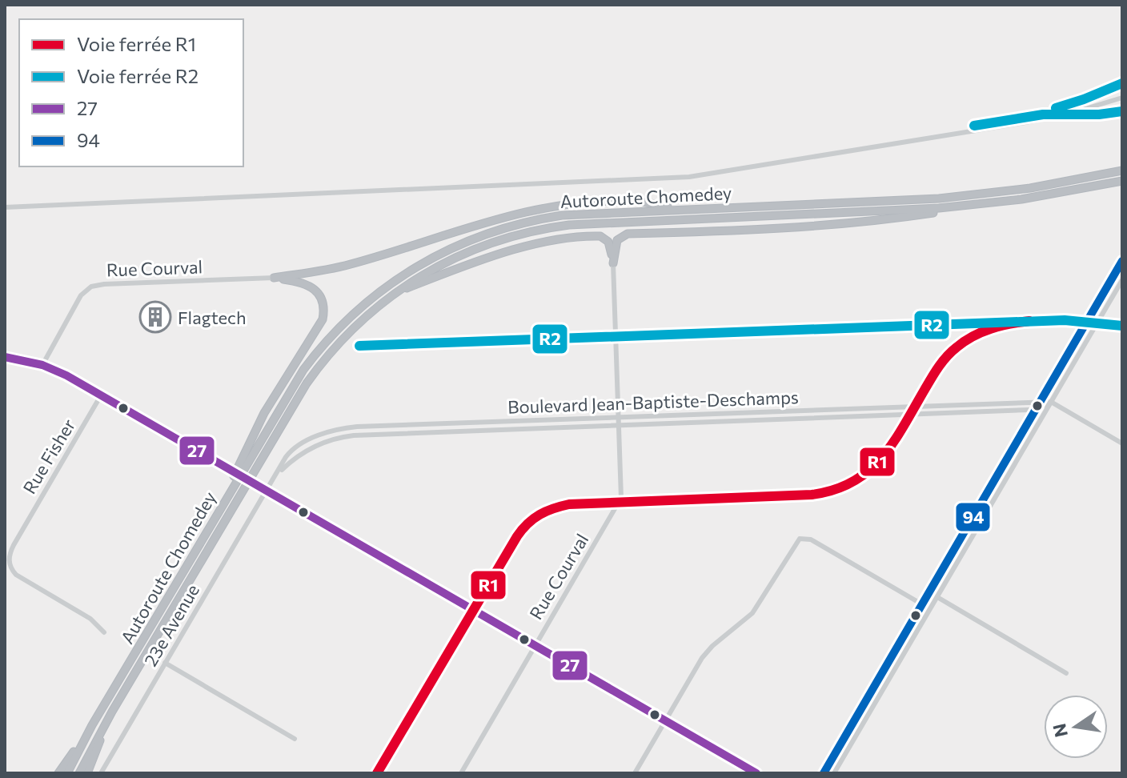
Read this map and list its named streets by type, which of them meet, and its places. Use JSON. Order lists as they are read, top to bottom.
{
  "streets": {
    "highway": ["Autoroute Chomedey"],
    "street": [
      "Rue Courval",
      "Boulevard Jean-Baptiste-Deschamps",
      "Rue Fisher",
      "23e Avenue"
    ]
  },
  "crossings": [
    ["Rue Courval", "Boulevard Jean-Baptiste-Deschamps"],
    ["Boulevard Jean-Baptiste-Deschamps", "23e Avenue"]
  ],
  "places": {
    "building": ["Flagtech"]
  },
  "lines": [
    "rail line R2",
    "transit line 94",
    "rail line R1",
    "transit line 27"
  ],
  "legend": [
    "Voie ferrée R1",
    "Voie ferrée R2",
    "27",
    "94"
  ],
  "north": "left"
}
